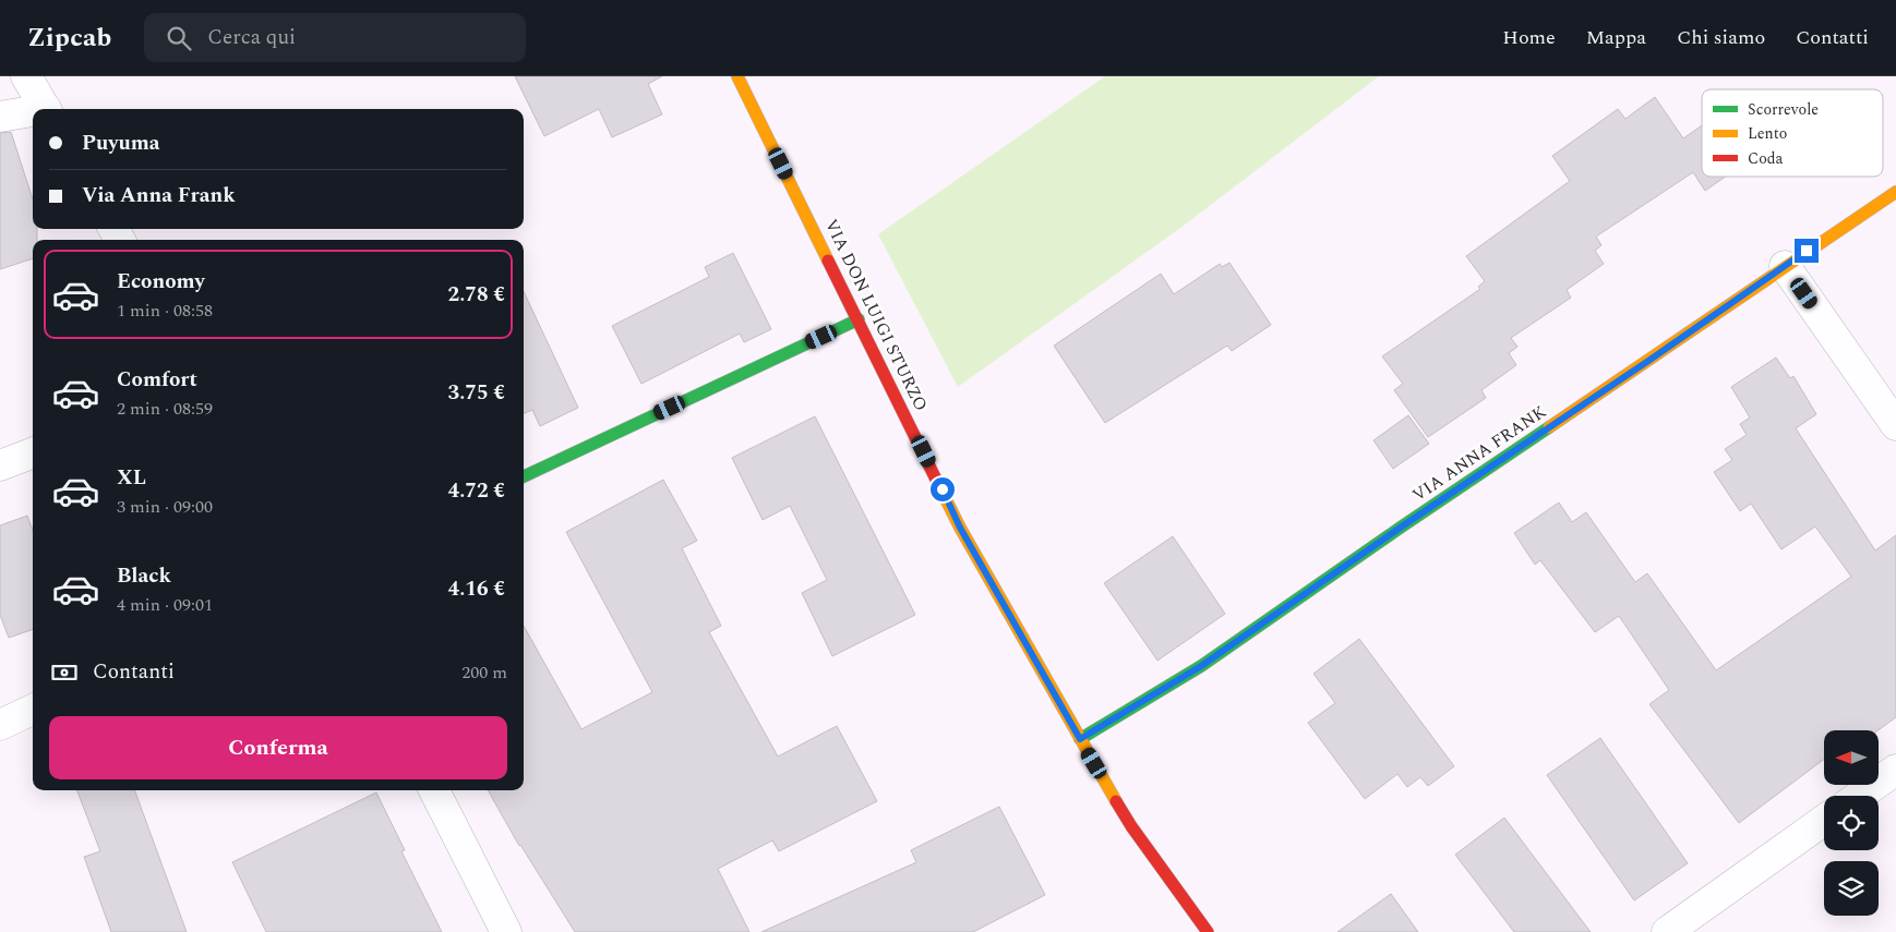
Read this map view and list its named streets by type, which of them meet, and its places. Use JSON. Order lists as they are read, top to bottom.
{
  "streets": {
    "street": ["VIA DON LUIGI STURZO", "VIA ANNA FRANK"]
  },
  "crossings": [
    ["VIA DON LUIGI STURZO", "VIA ANNA FRANK"]
  ],
  "legend": ["Scorrevole", "Lento", "Coda"],
  "north": "left",
  "page": {
    "header": "Zipcab",
    "search": "Cerca qui",
    "nav": [
      "Home",
      "Mappa",
      "Chi siamo",
      "Contatti"
    ],
    "banner": ["Puyuma", "Via Anna Frank"],
    "list": [
      {
        "name": "Economy",
        "note": "1 min · 08:58",
        "value": "2.78 €"
      },
      {
        "name": "Comfort",
        "note": "2 min · 08:59",
        "value": "3.75 €"
      },
      {
        "name": "XL",
        "note": "3 min · 09:00",
        "value": "4.72 €"
      },
      {
        "name": "Black",
        "note": "4 min · 09:01",
        "value": "4.16 €"
      }
    ],
    "pay": ["Contanti", "200 m"],
    "buttons": "Conferma"
  }
}
